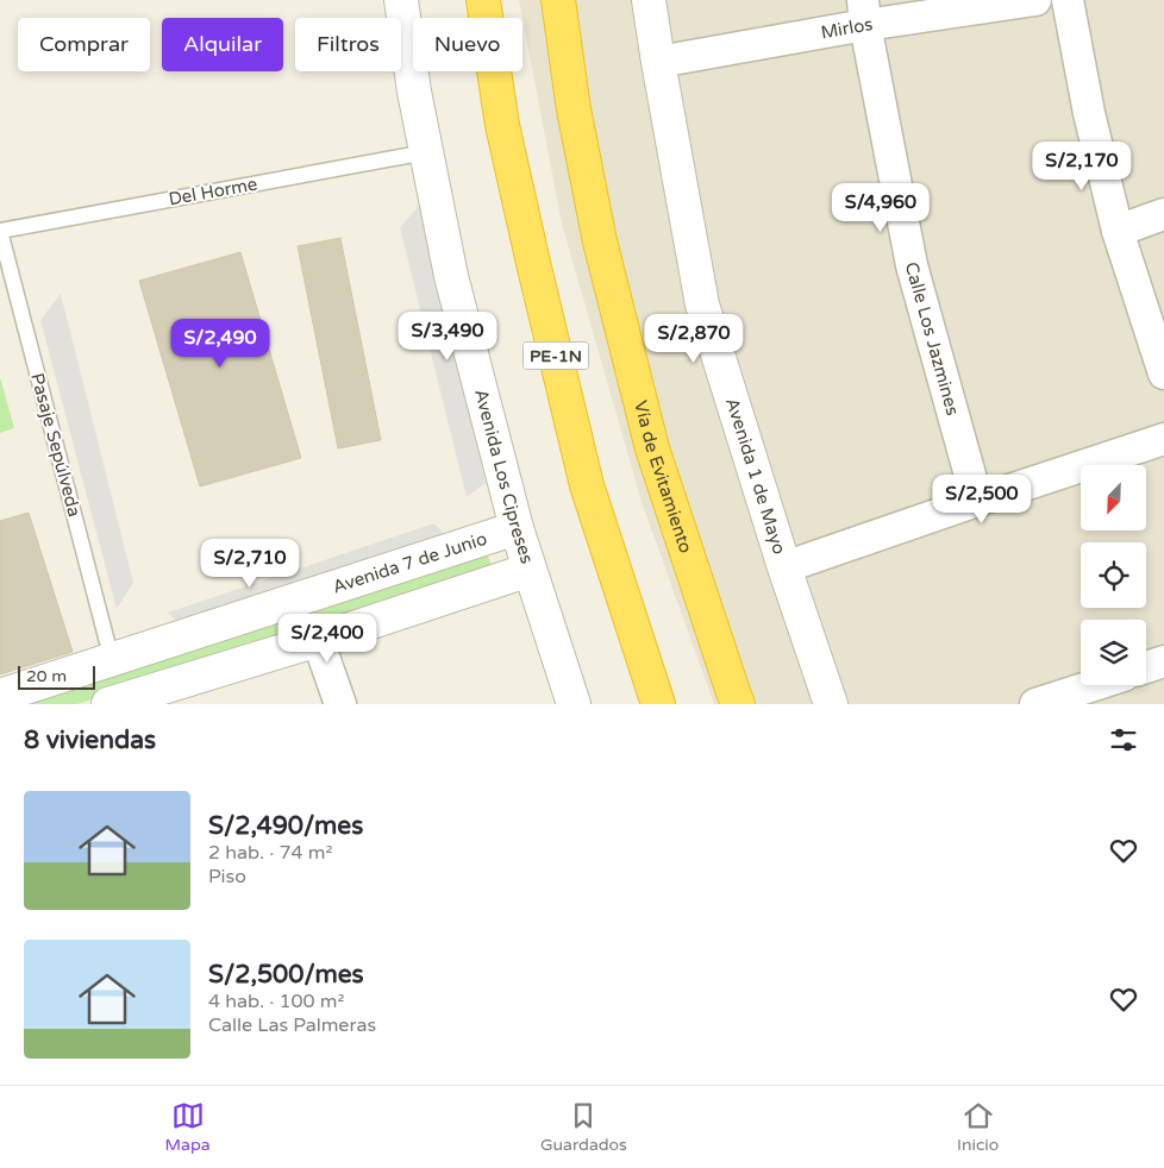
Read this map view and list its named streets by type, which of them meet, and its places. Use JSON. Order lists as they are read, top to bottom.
{
  "streets": {
    "highway": ["PE-1N", "Vía de Evitamiento"],
    "street": [
      "Mirlos",
      "Calle Los Jazmines",
      "Avenida Los Cipreses",
      "Avenida 1 de Mayo",
      "Avenida 7 de Junio"
    ],
    "lane": ["Del Horme", "Pasaje Sepúlveda"]
  },
  "crossings": [
    ["Mirlos", "Calle Los Jazmines"],
    ["Mirlos", "Avenida 1 de Mayo"],
    ["Del Horme", "Pasaje Sepúlveda"],
    ["Del Horme", "Avenida Los Cipreses"],
    ["Pasaje Sepúlveda", "Avenida 7 de Junio"],
    ["Avenida Los Cipreses", "Avenida 7 de Junio"]
  ],
  "scale_bar": "20 m",
  "north": "bottom left",
  "page": {
    "chip": [
      "Comprar",
      "Alquilar",
      "Filtros",
      "Nuevo"
    ],
    "price": [
      "S/2,170",
      "S/4,960",
      "S/3,490",
      "S/2,870",
      "S/2,490",
      "S/2,500",
      "S/2,710",
      "S/2,400"
    ],
    "scale": "20 m",
    "heading": "8 viviendas",
    "list": [
      {
        "name": "S/2,490/mes",
        "note": "2 hab. · 74 m² · Piso"
      },
      {
        "name": "S/2,500/mes",
        "note": "4 hab. · 100 m² · Calle Las Palmeras"
      }
    ],
    "tabs": ["Mapa", "Guardados", "Inicio"]
  }
}
